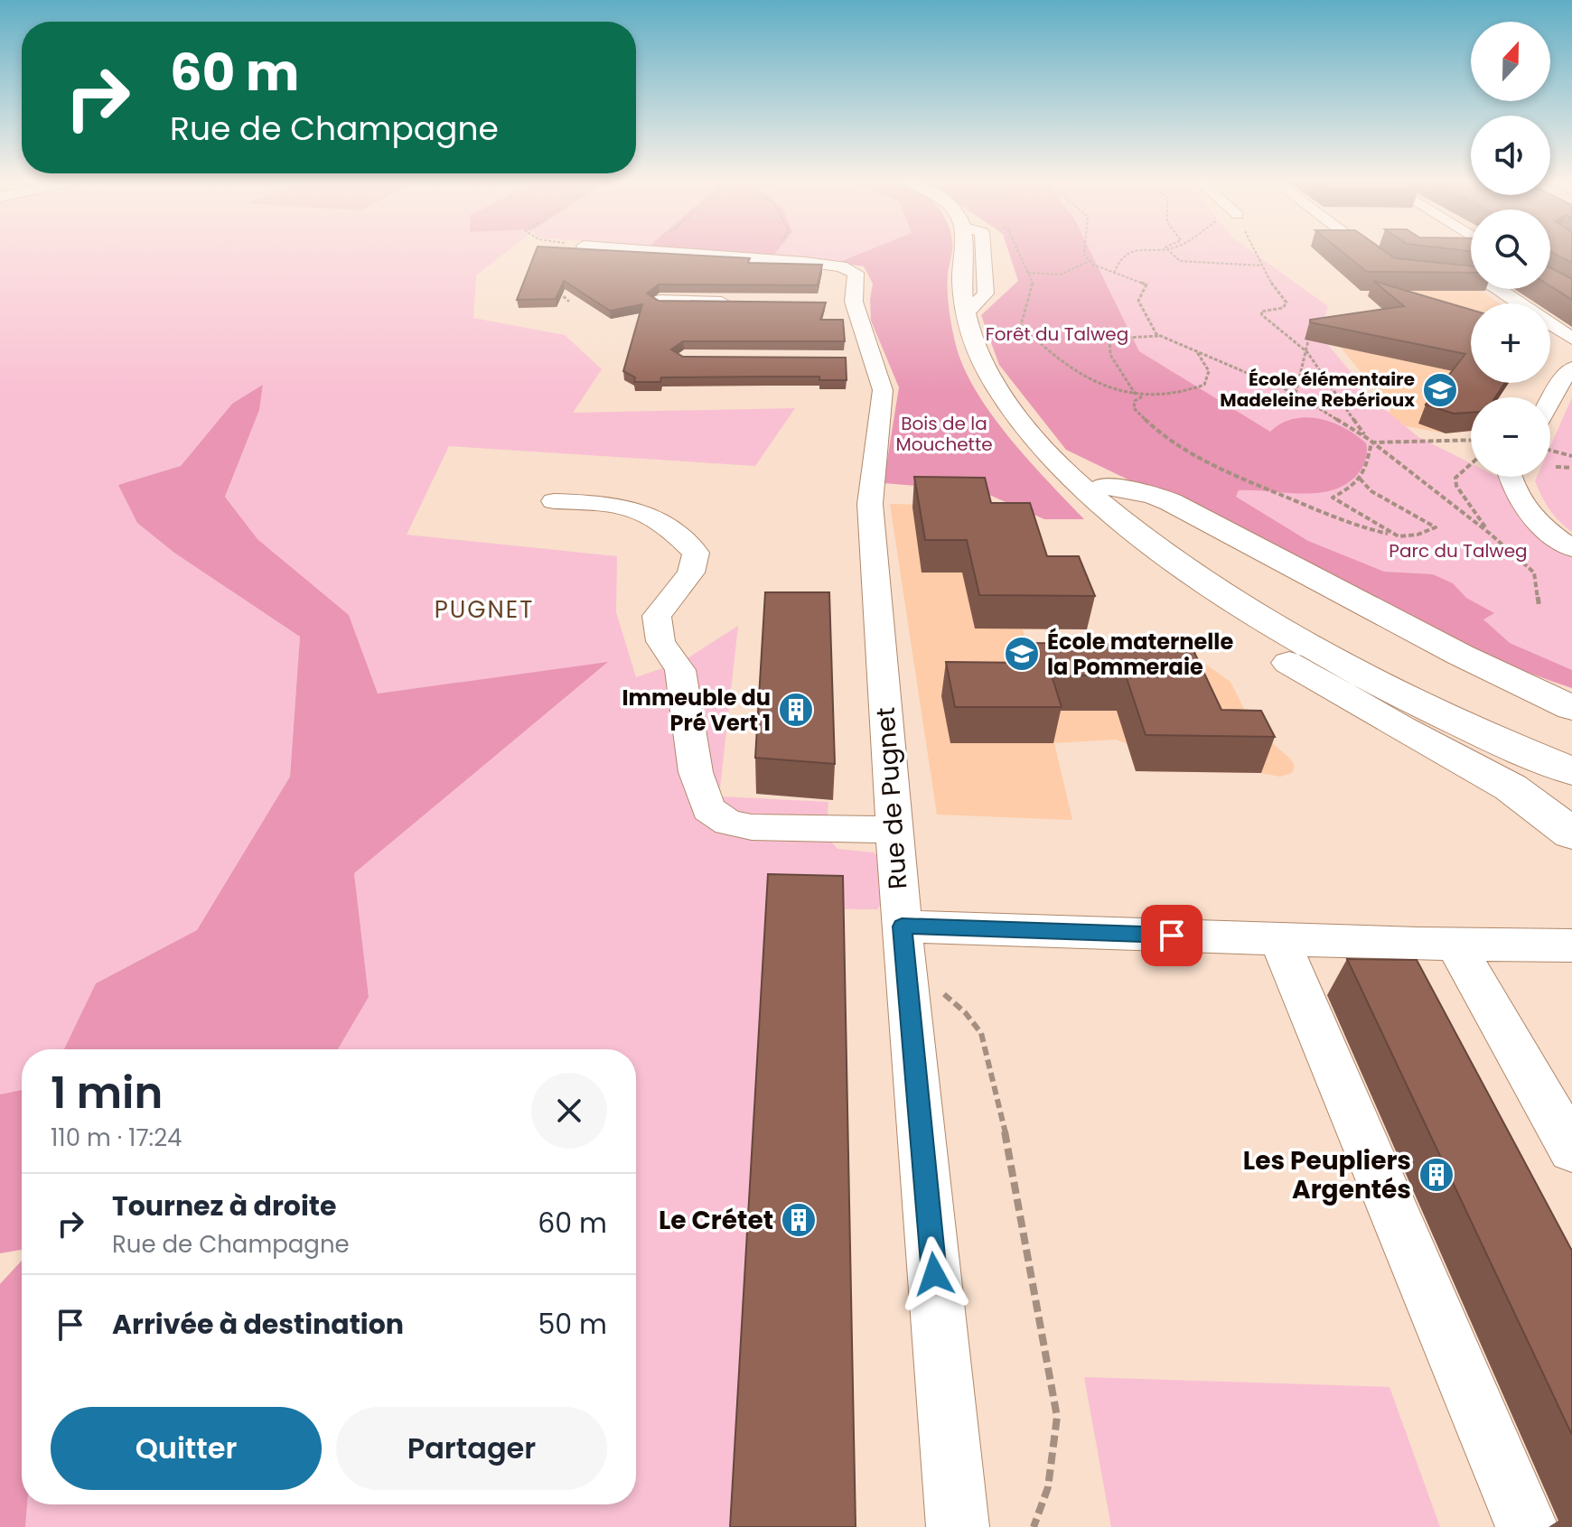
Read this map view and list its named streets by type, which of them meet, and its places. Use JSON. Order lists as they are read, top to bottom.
{
  "streets": {
    "street": ["Rue de Pugnet"]
  },
  "districts": ["PUGNET"],
  "parks": ["Forêt du Talweg", "Bois de la Mouchette", "Parc du Talweg"],
  "places": {
    "school or university": ["École élémentaire Madeleine Rebérioux", "École maternelle la Pommeraie"],
    "building": ["Immeuble du Pré Vert 1", "Les Peupliers Argentés", "Le Crétet"]
  },
  "north": "top",
  "page": {
    "map_buttons": ["+", "−"],
    "turn": ["60 m", "Rue de Champagne"],
    "heading": ["1 min", "110 m · 17:24"],
    "list": [
      {
        "name": "Tournez à droite",
        "note": "Rue de Champagne",
        "value": "60 m"
      },
      {
        "name": "Arrivée à destination",
        "value": "50 m"
      }
    ],
    "buttons": ["Quitter", "Partager"]
  }
}
